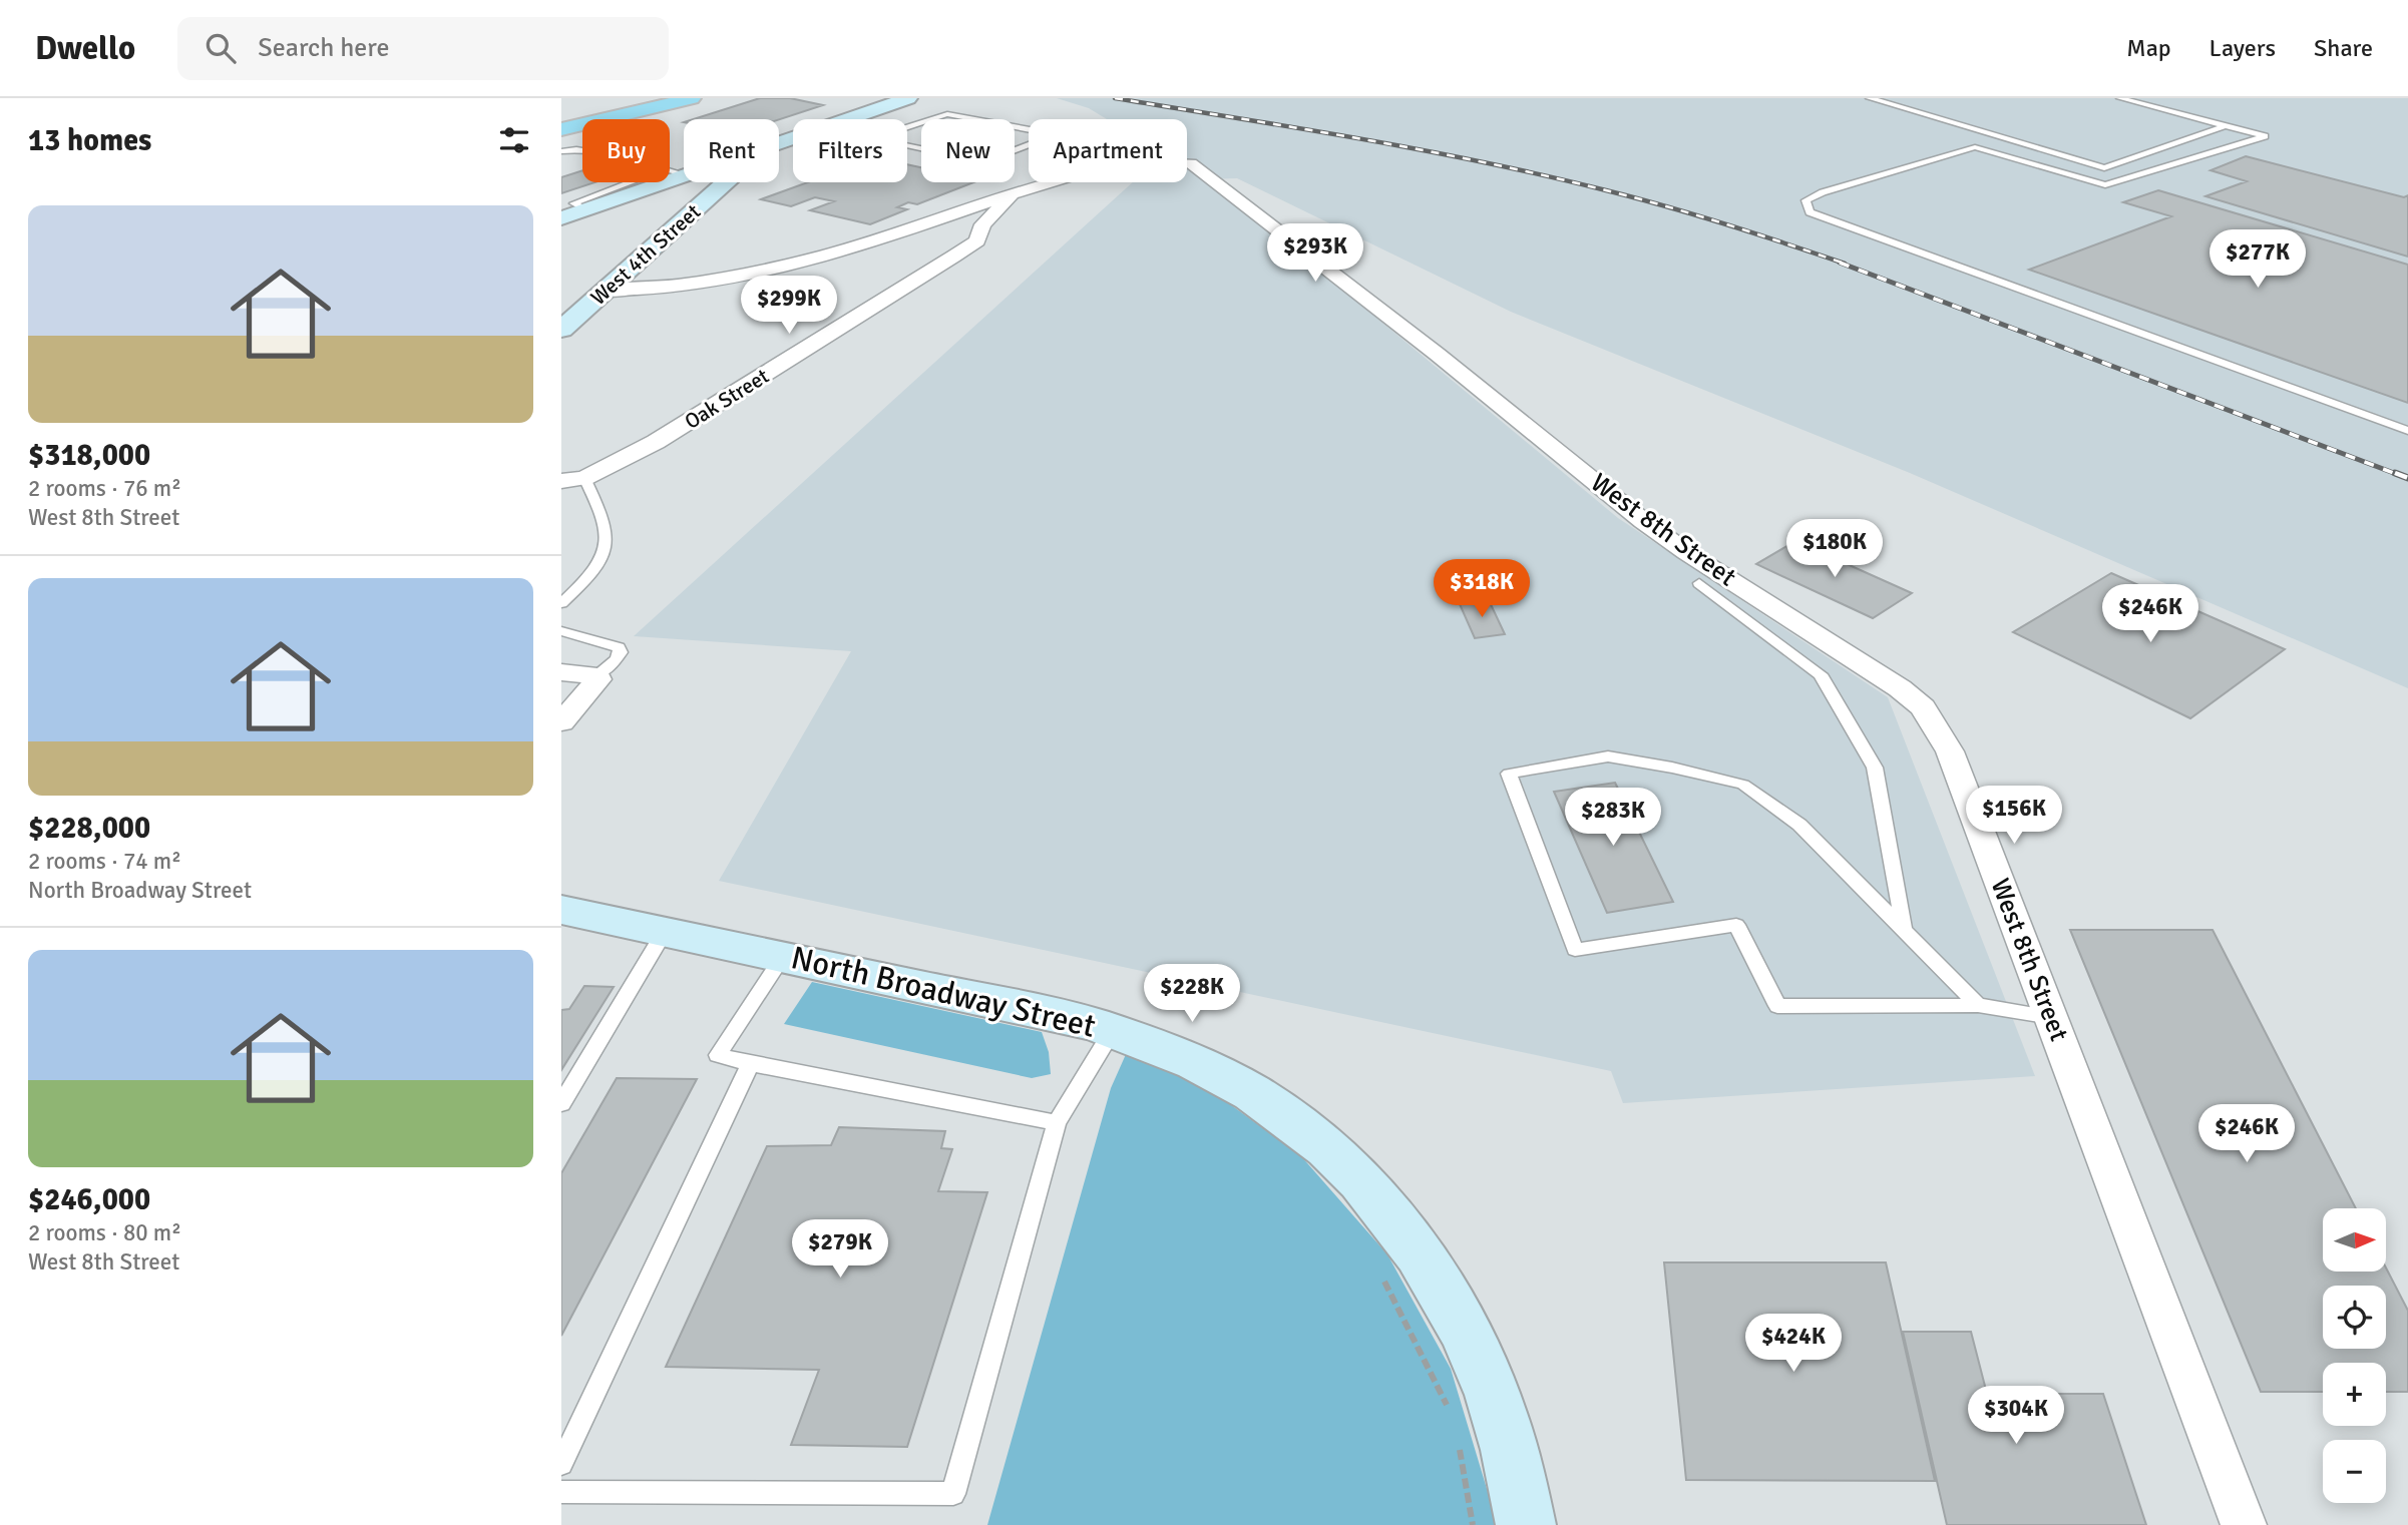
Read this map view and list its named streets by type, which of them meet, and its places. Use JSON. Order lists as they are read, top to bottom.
{
  "streets": {
    "main road": ["West 4th Street", "North Broadway Street"],
    "street": ["Oak Street", "West 8th Street"]
  },
  "crossings": [
    ["Oak Street", "West 8th Street"]
  ],
  "north": "right",
  "page": {
    "header": "Dwello",
    "search": "Search here",
    "nav": ["Map", "Layers", "Share"],
    "heading": "13 homes",
    "chip": [
      "Buy",
      "Rent",
      "Filters",
      "New",
      "Apartment"
    ],
    "list": [
      {
        "name": "$318,000",
        "note": "2 rooms · 76 m² · West 8th Street"
      },
      {
        "name": "$228,000",
        "note": "2 rooms · 74 m² · North Broadway Street"
      },
      {
        "name": "$246,000",
        "note": "2 rooms · 80 m² · West 8th Street"
      }
    ],
    "price": [
      "$293K",
      "$277K",
      "$299K",
      "$180K",
      "$318K",
      "$246K",
      "$156K",
      "$283K",
      "$228K",
      "$246K",
      "$279K",
      "$424K",
      "$304K"
    ],
    "map_buttons": ["+", "−"]
  }
}
